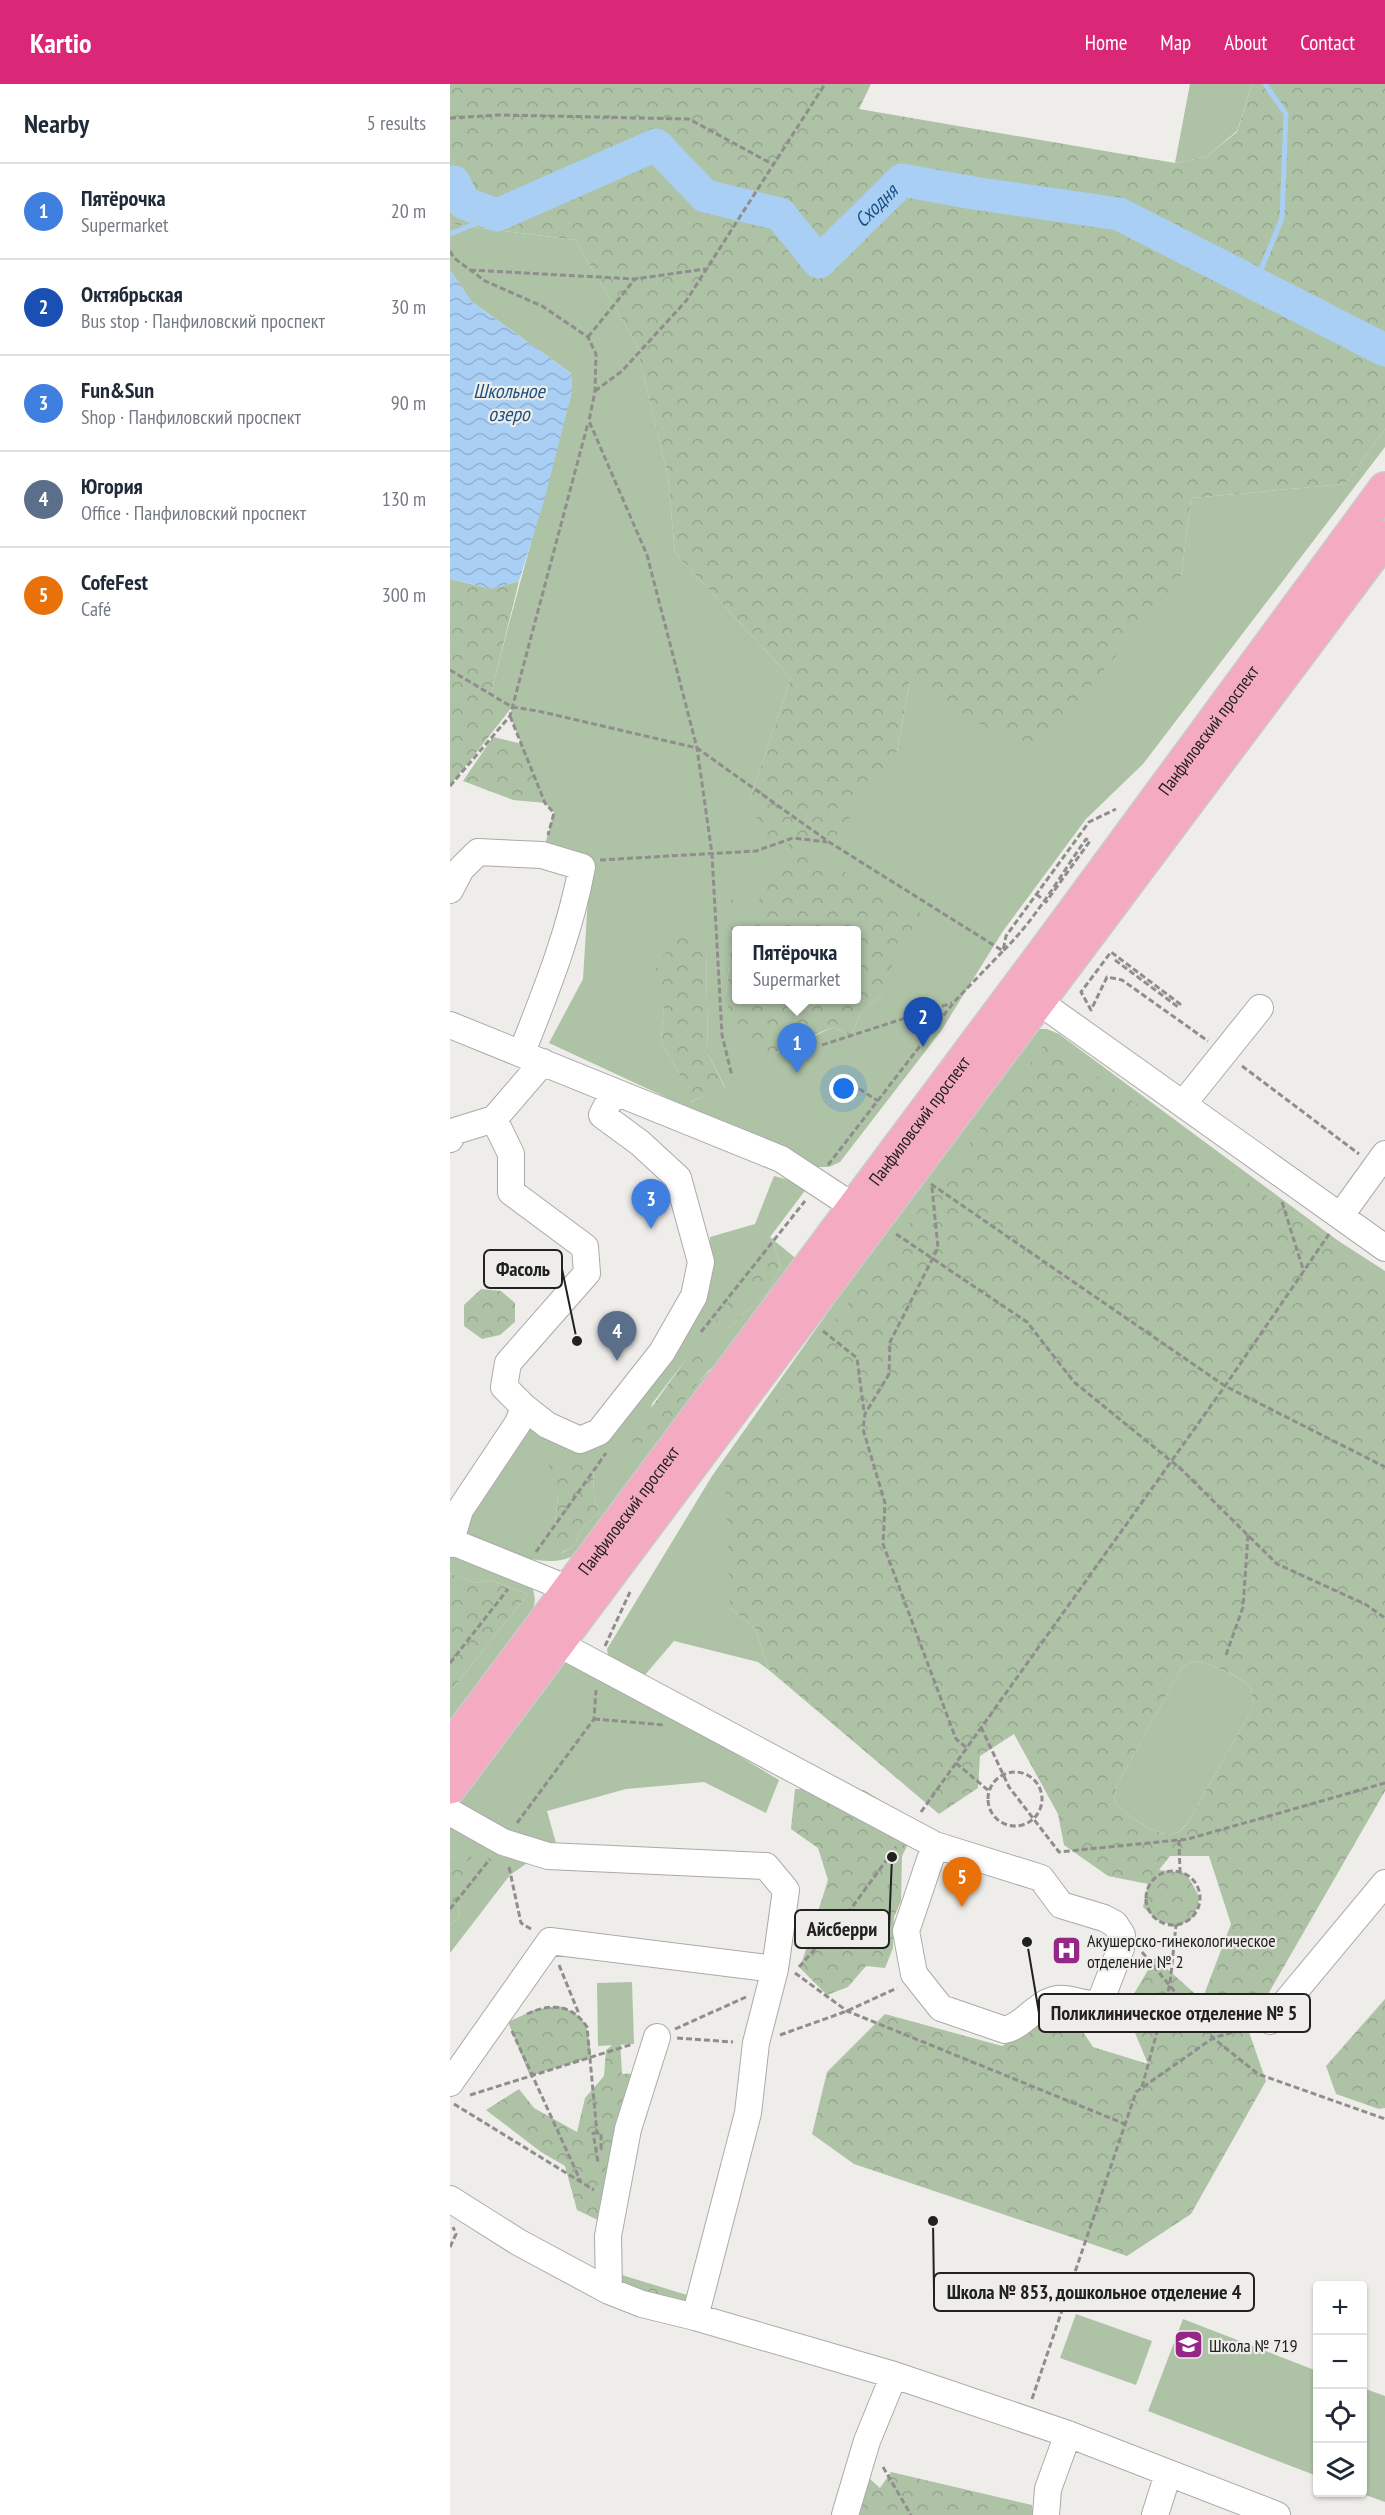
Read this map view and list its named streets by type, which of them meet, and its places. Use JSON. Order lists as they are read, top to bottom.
{
  "streets": {
    "main road": ["Панфиловский проспект"]
  },
  "water": ["Сходня", "Школьное озеро"],
  "places": {
    "other": [
      "Фасоль",
      "Айсберри",
      "Поликлиническое отделение № 5",
      "Школа № 853, дошкольное отделение 4"
    ],
    "hospital": ["Акушерско-гинекологическое отделение № 2"],
    "school or university": ["Школа № 719"]
  },
  "page": {
    "header": "Kartio",
    "nav": [
      "Home",
      "Map",
      "About",
      "Contact"
    ],
    "heading": ["Nearby", "5 results"],
    "list": [
      {
        "mark": "1",
        "name": "Пятёрочка",
        "note": "Supermarket",
        "value": "20 m"
      },
      {
        "mark": "2",
        "name": "Октябрьская",
        "note": "Bus stop · Панфиловский проспект",
        "value": "30 m"
      },
      {
        "mark": "3",
        "name": "Fun&Sun",
        "note": "Shop · Панфиловский проспект",
        "value": "90 m"
      },
      {
        "mark": "4",
        "name": "Югория",
        "note": "Office · Панфиловский проспект",
        "value": "130 m"
      },
      {
        "mark": "5",
        "name": "CofeFest",
        "note": "Café",
        "value": "300 m"
      }
    ],
    "popup": ["Пятёрочка", "Supermarket"],
    "pins": [
      "2",
      "1",
      "3",
      "4",
      "5"
    ],
    "map_buttons": ["+", "−"]
  }
}
